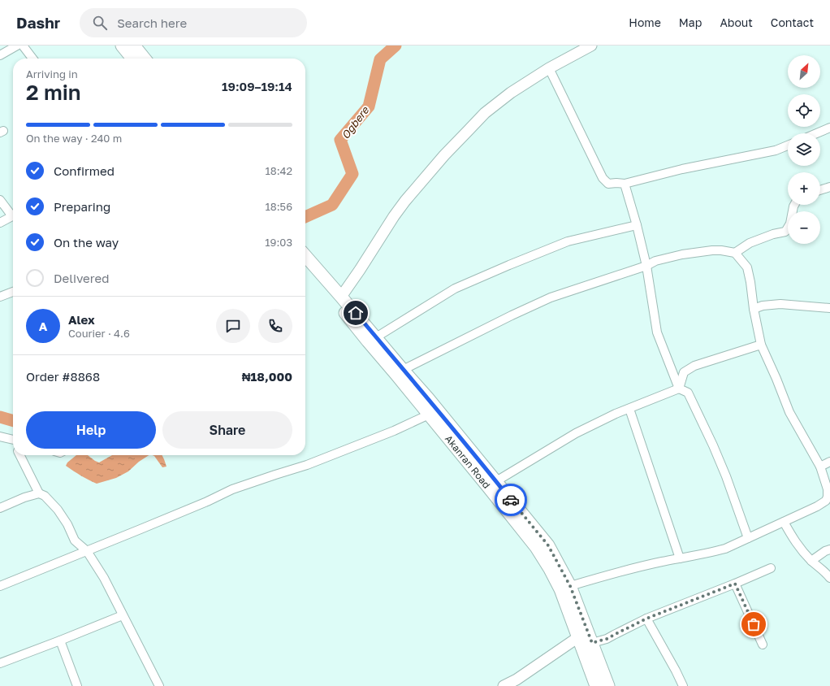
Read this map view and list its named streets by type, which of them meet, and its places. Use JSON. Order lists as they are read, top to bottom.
{
  "streets": {
    "main road": ["Akanran Road"]
  },
  "water": ["Ogbere"],
  "north": "top right",
  "page": {
    "header": "Dashr",
    "search": "Search here",
    "nav": [
      "Home",
      "Map",
      "About",
      "Contact"
    ],
    "map_buttons": ["+", "−"],
    "heading": ["2 min", "Arriving in", "19:09–19:14"],
    "panel": [
      "Alex",
      "Courier · 4.6",
      "Order #8868",
      "₦18,000"
    ],
    "bar": "On the way · 240 m",
    "list": [
      ["Confirmed", "18:42"],
      ["Preparing", "18:56"],
      ["On the way", "19:03"],
      "Delivered"
    ],
    "round": "A",
    "buttons": ["Help", "Share"]
  }
}
